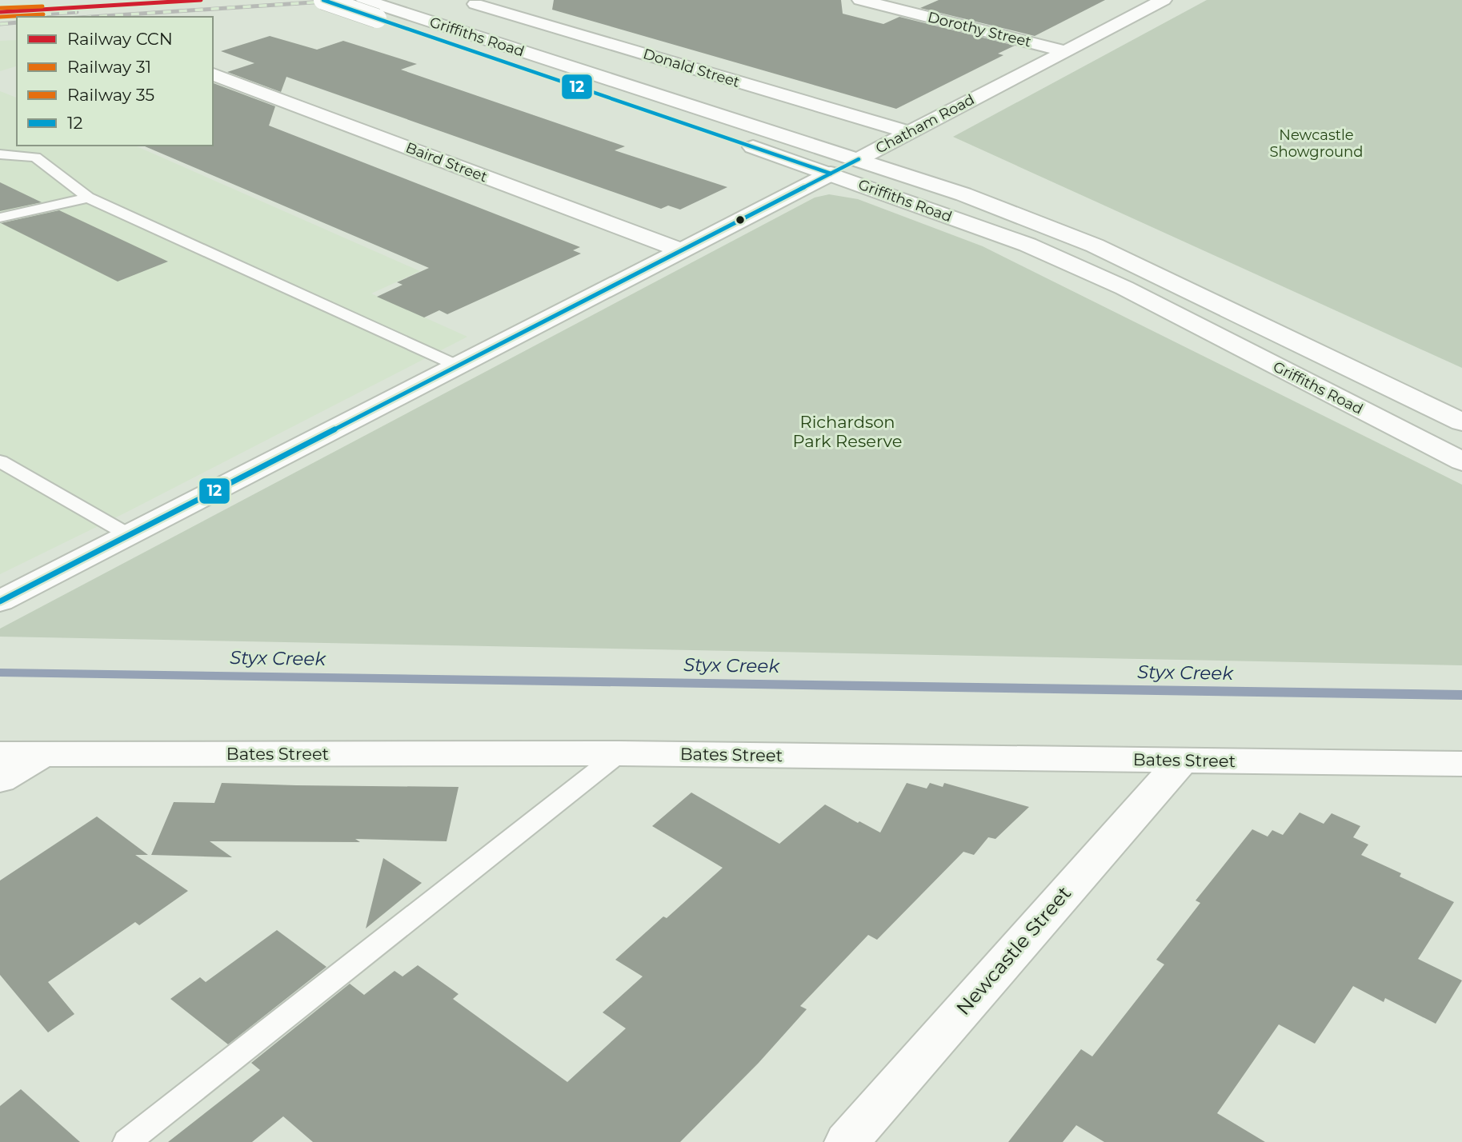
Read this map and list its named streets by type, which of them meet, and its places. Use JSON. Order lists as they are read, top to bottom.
{
  "streets": {
    "main road": [
      "Dorothy Street",
      "Griffiths Road",
      "Donald Street",
      "Chatham Road",
      "Baird Street",
      "Bates Street",
      "Newcastle Street"
    ]
  },
  "crossings": [
    ["Dorothy Street", "Chatham Road"],
    ["Griffiths Road", "Chatham Road"],
    ["Donald Street", "Chatham Road"],
    ["Chatham Road", "Baird Street"],
    ["Bates Street", "Newcastle Street"]
  ],
  "water": ["Styx Creek"],
  "parks": ["Newcastle Showground", "Richardson Park Reserve"],
  "lines": [
    "rail line CCN",
    "transit line 12",
    "rail line 35",
    "rail line 31"
  ],
  "legend": [
    "Railway CCN",
    "Railway 31",
    "Railway 35",
    "12"
  ]
}
